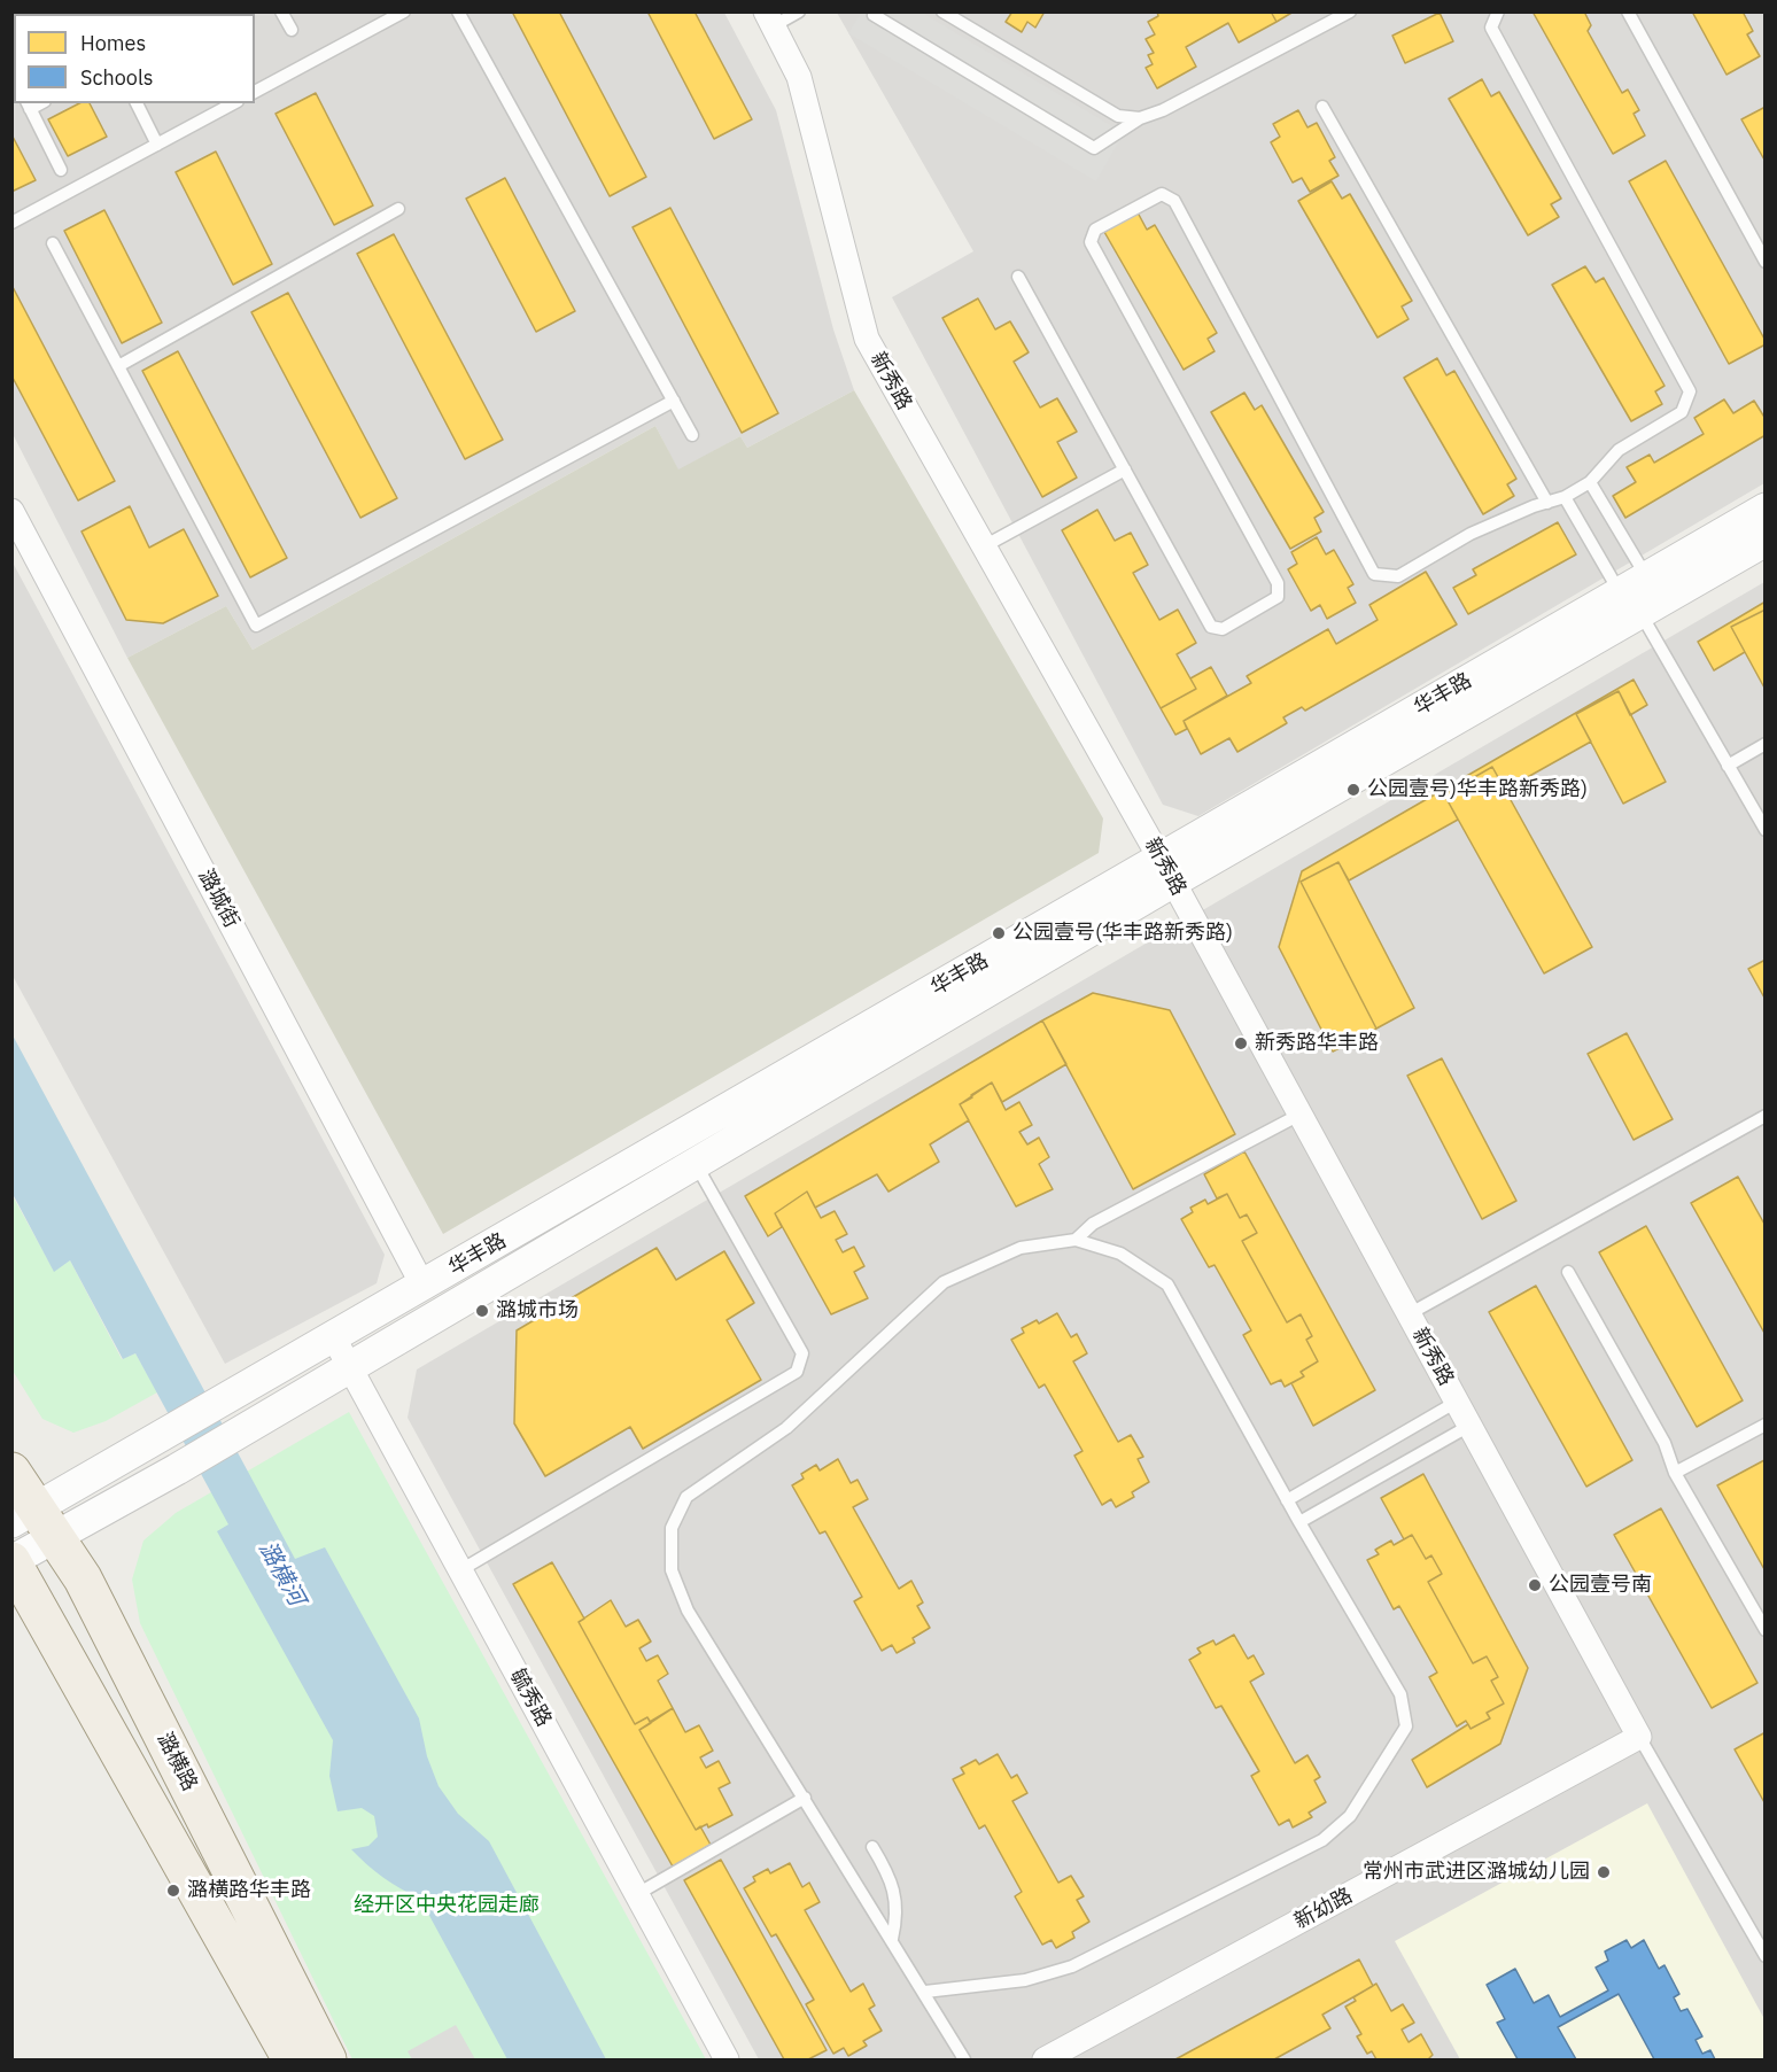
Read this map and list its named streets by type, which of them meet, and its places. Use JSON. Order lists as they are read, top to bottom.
{
  "streets": {
    "main road": ["潞横路"],
    "street": [
      "新秀路",
      "华丰路",
      "潞城街",
      "毓秀路",
      "新幼路"
    ]
  },
  "crossings": [
    ["新秀路", "华丰路"],
    ["新秀路", "新幼路"],
    ["华丰路", "潞城街"],
    ["华丰路", "毓秀路"],
    ["华丰路", "潞横路"]
  ],
  "water": ["潞横河"],
  "parks": ["经开区中央花园走廊"],
  "places": [
    "公园壹号)华丰路新秀路)",
    "公园壹号(华丰路新秀路)",
    "新秀路华丰路",
    "潞城市场",
    "公园壹号南",
    "常州市武进区潞城幼儿园",
    "潞横路华丰路"
  ],
  "legend": ["Homes", "Schools"]
}
